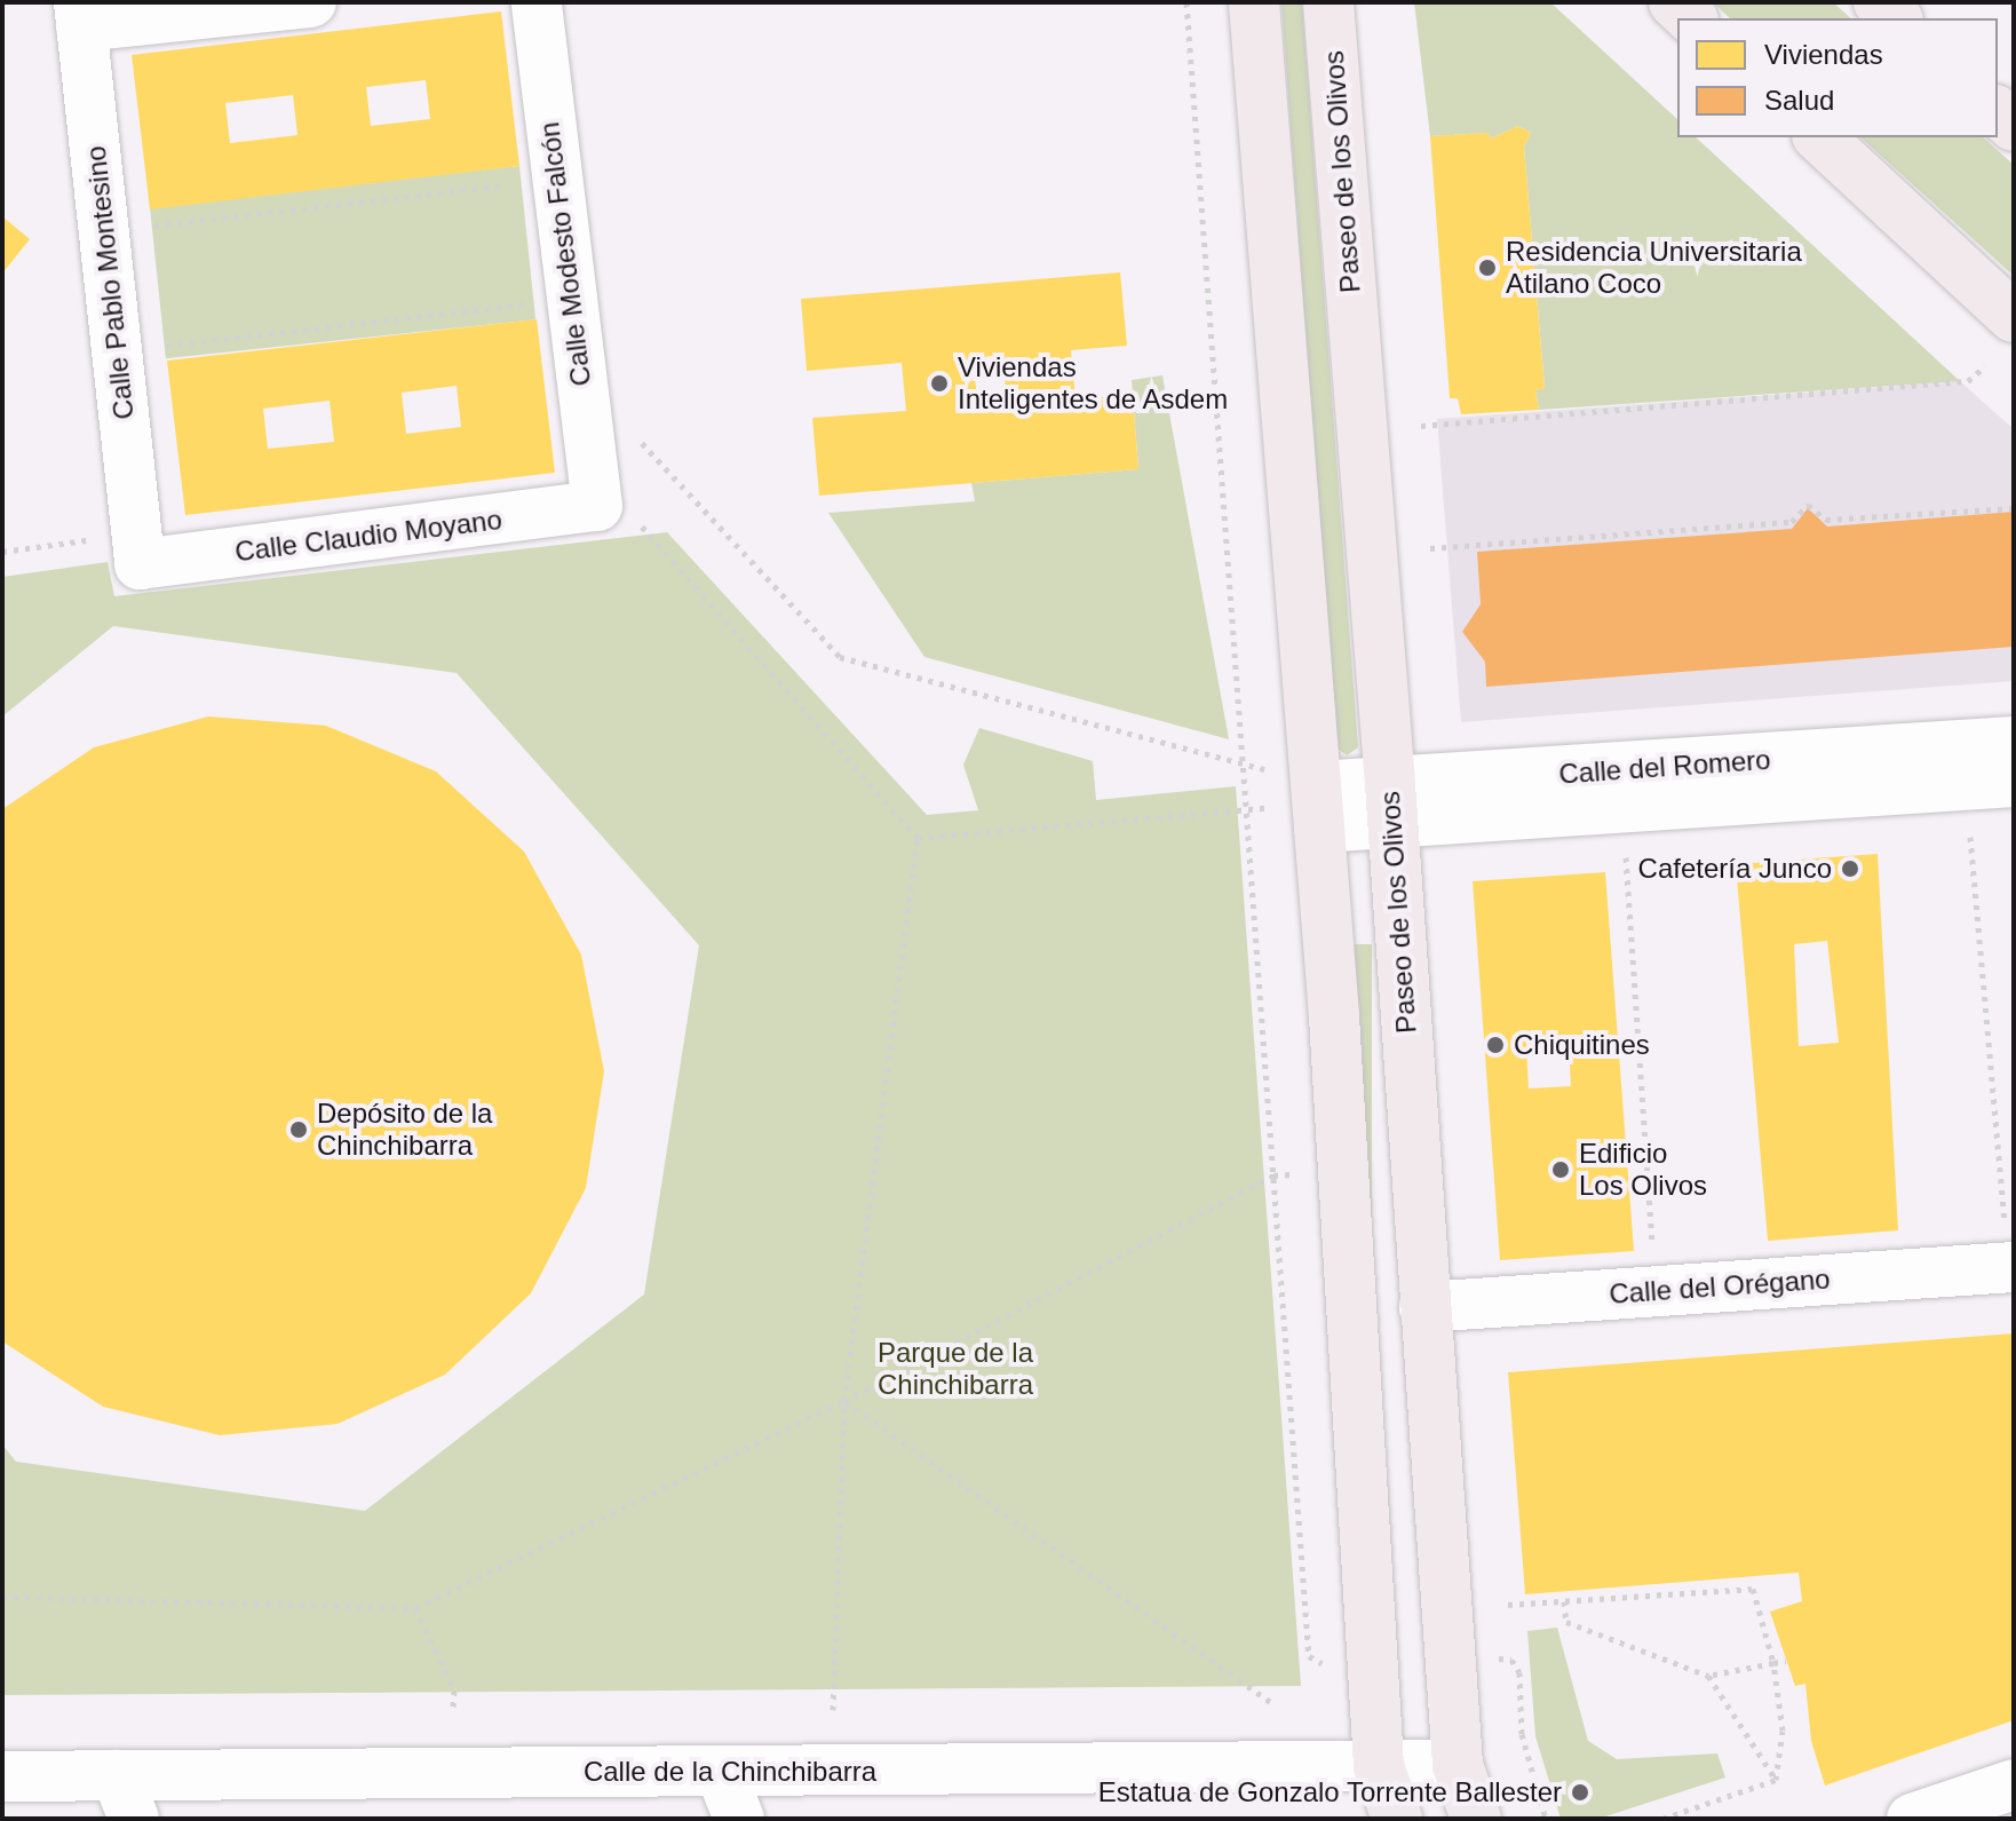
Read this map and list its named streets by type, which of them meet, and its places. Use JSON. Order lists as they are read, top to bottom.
{
  "streets": {
    "main road": ["Paseo de los Olivos"],
    "street": [
      "Calle Modesto Falcón",
      "Calle Pablo Montesino",
      "Calle Claudio Moyano",
      "Calle del Romero",
      "Calle del Orégano",
      "Calle de la Chinchibarra"
    ]
  },
  "crossings": [
    ["Paseo de los Olivos", "Calle del Romero"],
    ["Paseo de los Olivos", "Calle del Orégano"],
    ["Paseo de los Olivos", "Calle de la Chinchibarra"],
    ["Calle Modesto Falcón", "Calle Claudio Moyano"],
    ["Calle Pablo Montesino", "Calle Claudio Moyano"]
  ],
  "parks": ["Parque de la Chinchibarra"],
  "places": [
    "Residencia Universitaria Atilano Coco",
    "Viviendas Inteligentes de Asdem",
    "Cafetería Junco",
    "Chiquitines",
    "Depósito de la Chinchibarra",
    "Edificio Los Olivos",
    "Estatua de Gonzalo Torrente Ballester"
  ],
  "legend": ["Viviendas", "Salud"]
}
